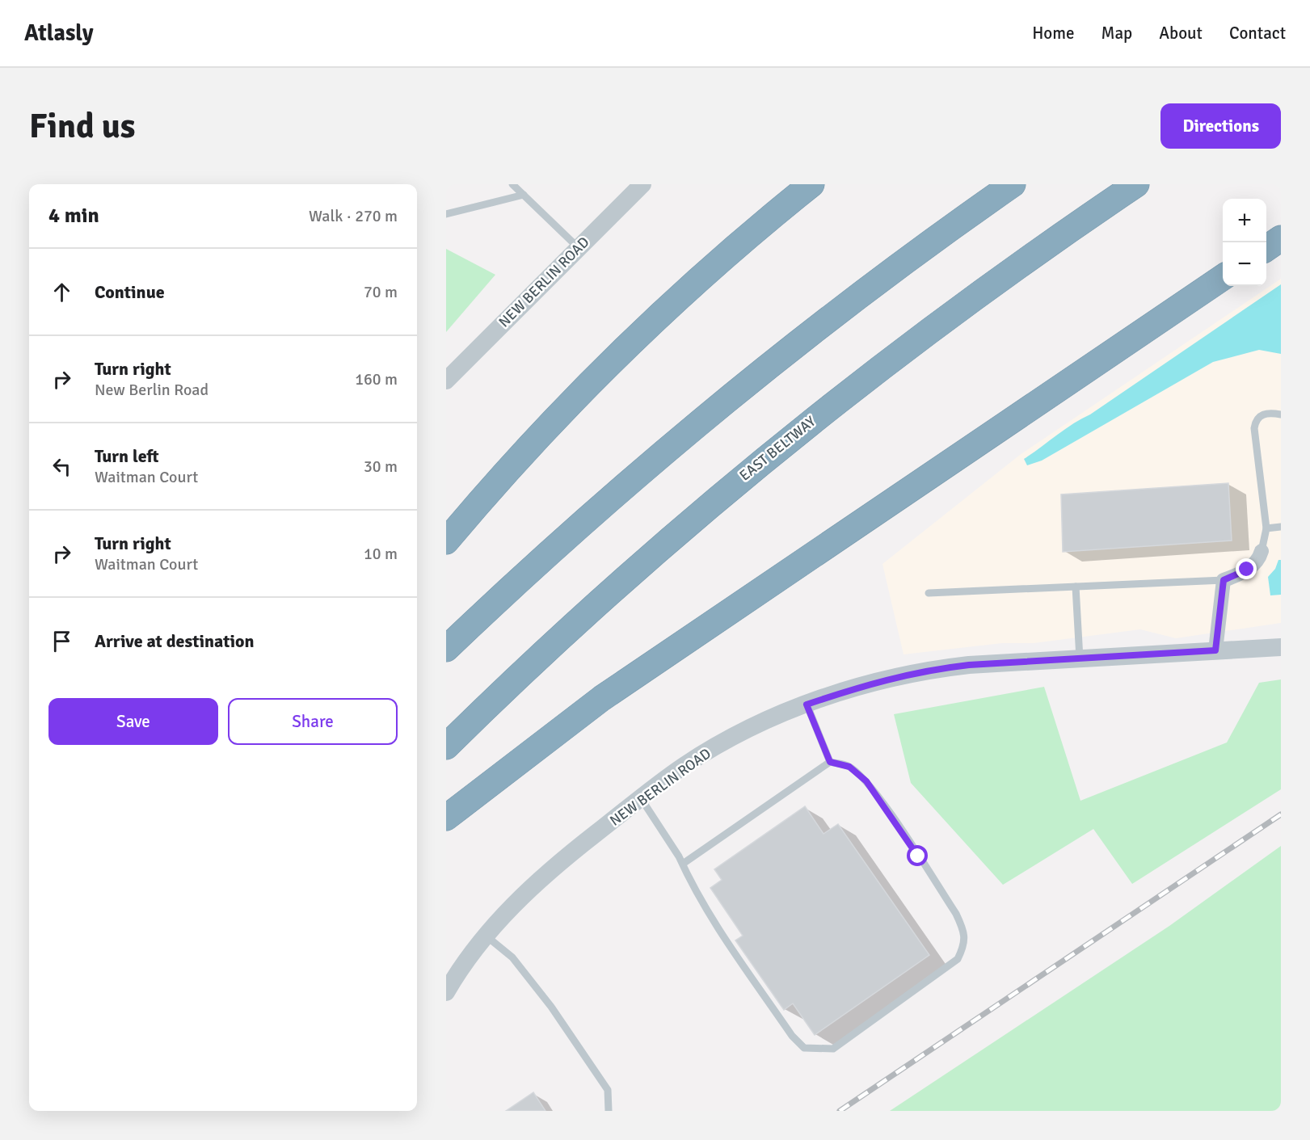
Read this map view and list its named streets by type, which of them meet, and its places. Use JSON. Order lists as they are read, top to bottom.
{
  "streets": {
    "highway": ["EAST BELTWAY"],
    "street": ["NEW BERLIN ROAD"]
  },
  "page": {
    "header": "Atlasly",
    "nav": [
      "Home",
      "Map",
      "About",
      "Contact"
    ],
    "buttons": [
      "Directions",
      ["Save", "Share"]
    ],
    "title": "Find us",
    "heading": ["4 min", "Walk · 270 m"],
    "map_buttons": ["+", "−"],
    "list": [
      ["Continue", "70 m"],
      ["Turn right", "New Berlin Road", "160 m"],
      ["Turn left", "Waitman Court", "30 m"],
      ["Turn right", "Waitman Court", "10 m"],
      "Arrive at destination"
    ]
  }
}
